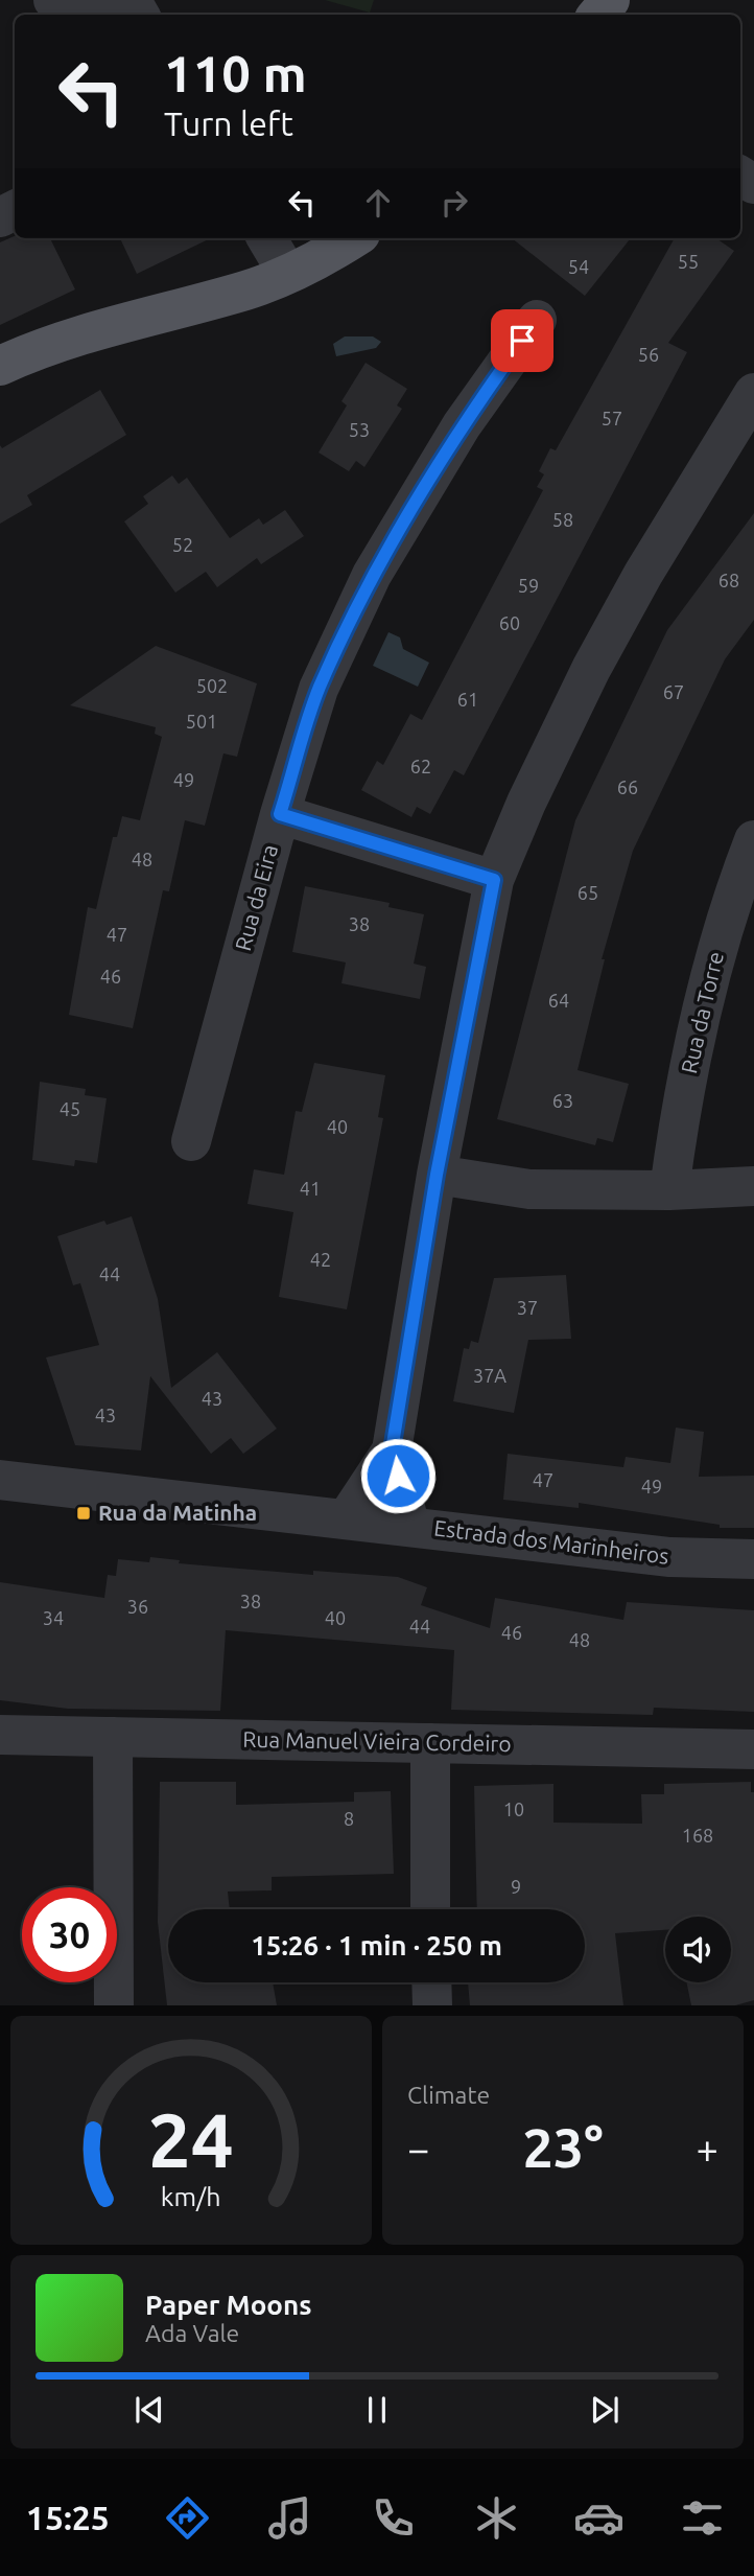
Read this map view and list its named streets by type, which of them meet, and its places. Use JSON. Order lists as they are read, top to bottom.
{
  "streets": {
    "street": [
      "Rua da Eira",
      "Rua da Torre",
      "Estrada dos Marinheiros",
      "Rua Manuel Vieira Cordeiro"
    ]
  },
  "places": {
    "transit": ["Rua da Matinha"]
  },
  "house_numbers": [
    "55",
    "54",
    "56",
    "57",
    "53",
    "58",
    "52",
    "68",
    "59",
    "60",
    "502",
    "67",
    "61",
    "501",
    "62",
    "49",
    "66",
    "48",
    "65",
    "38",
    "47",
    "46",
    "64",
    "63",
    "45",
    "40",
    "41",
    "42",
    "44",
    "37",
    "37A",
    "43",
    "43",
    "47",
    "49",
    "38",
    "36",
    "34",
    "40",
    "44",
    "46",
    "48",
    "10",
    "8",
    "168",
    "9"
  ],
  "page": {
    "turn": ["110 m", "Turn left"],
    "limit": "30",
    "trip": "15:26 · 1 min · 250 m",
    "tile": "Climate",
    "heat": ["−", "23°", "+"],
    "song": ["Paper Moons", "Ada Vale"],
    "tabs": "15:25",
    "gauge": ["24", "km/h"]
  }
}
